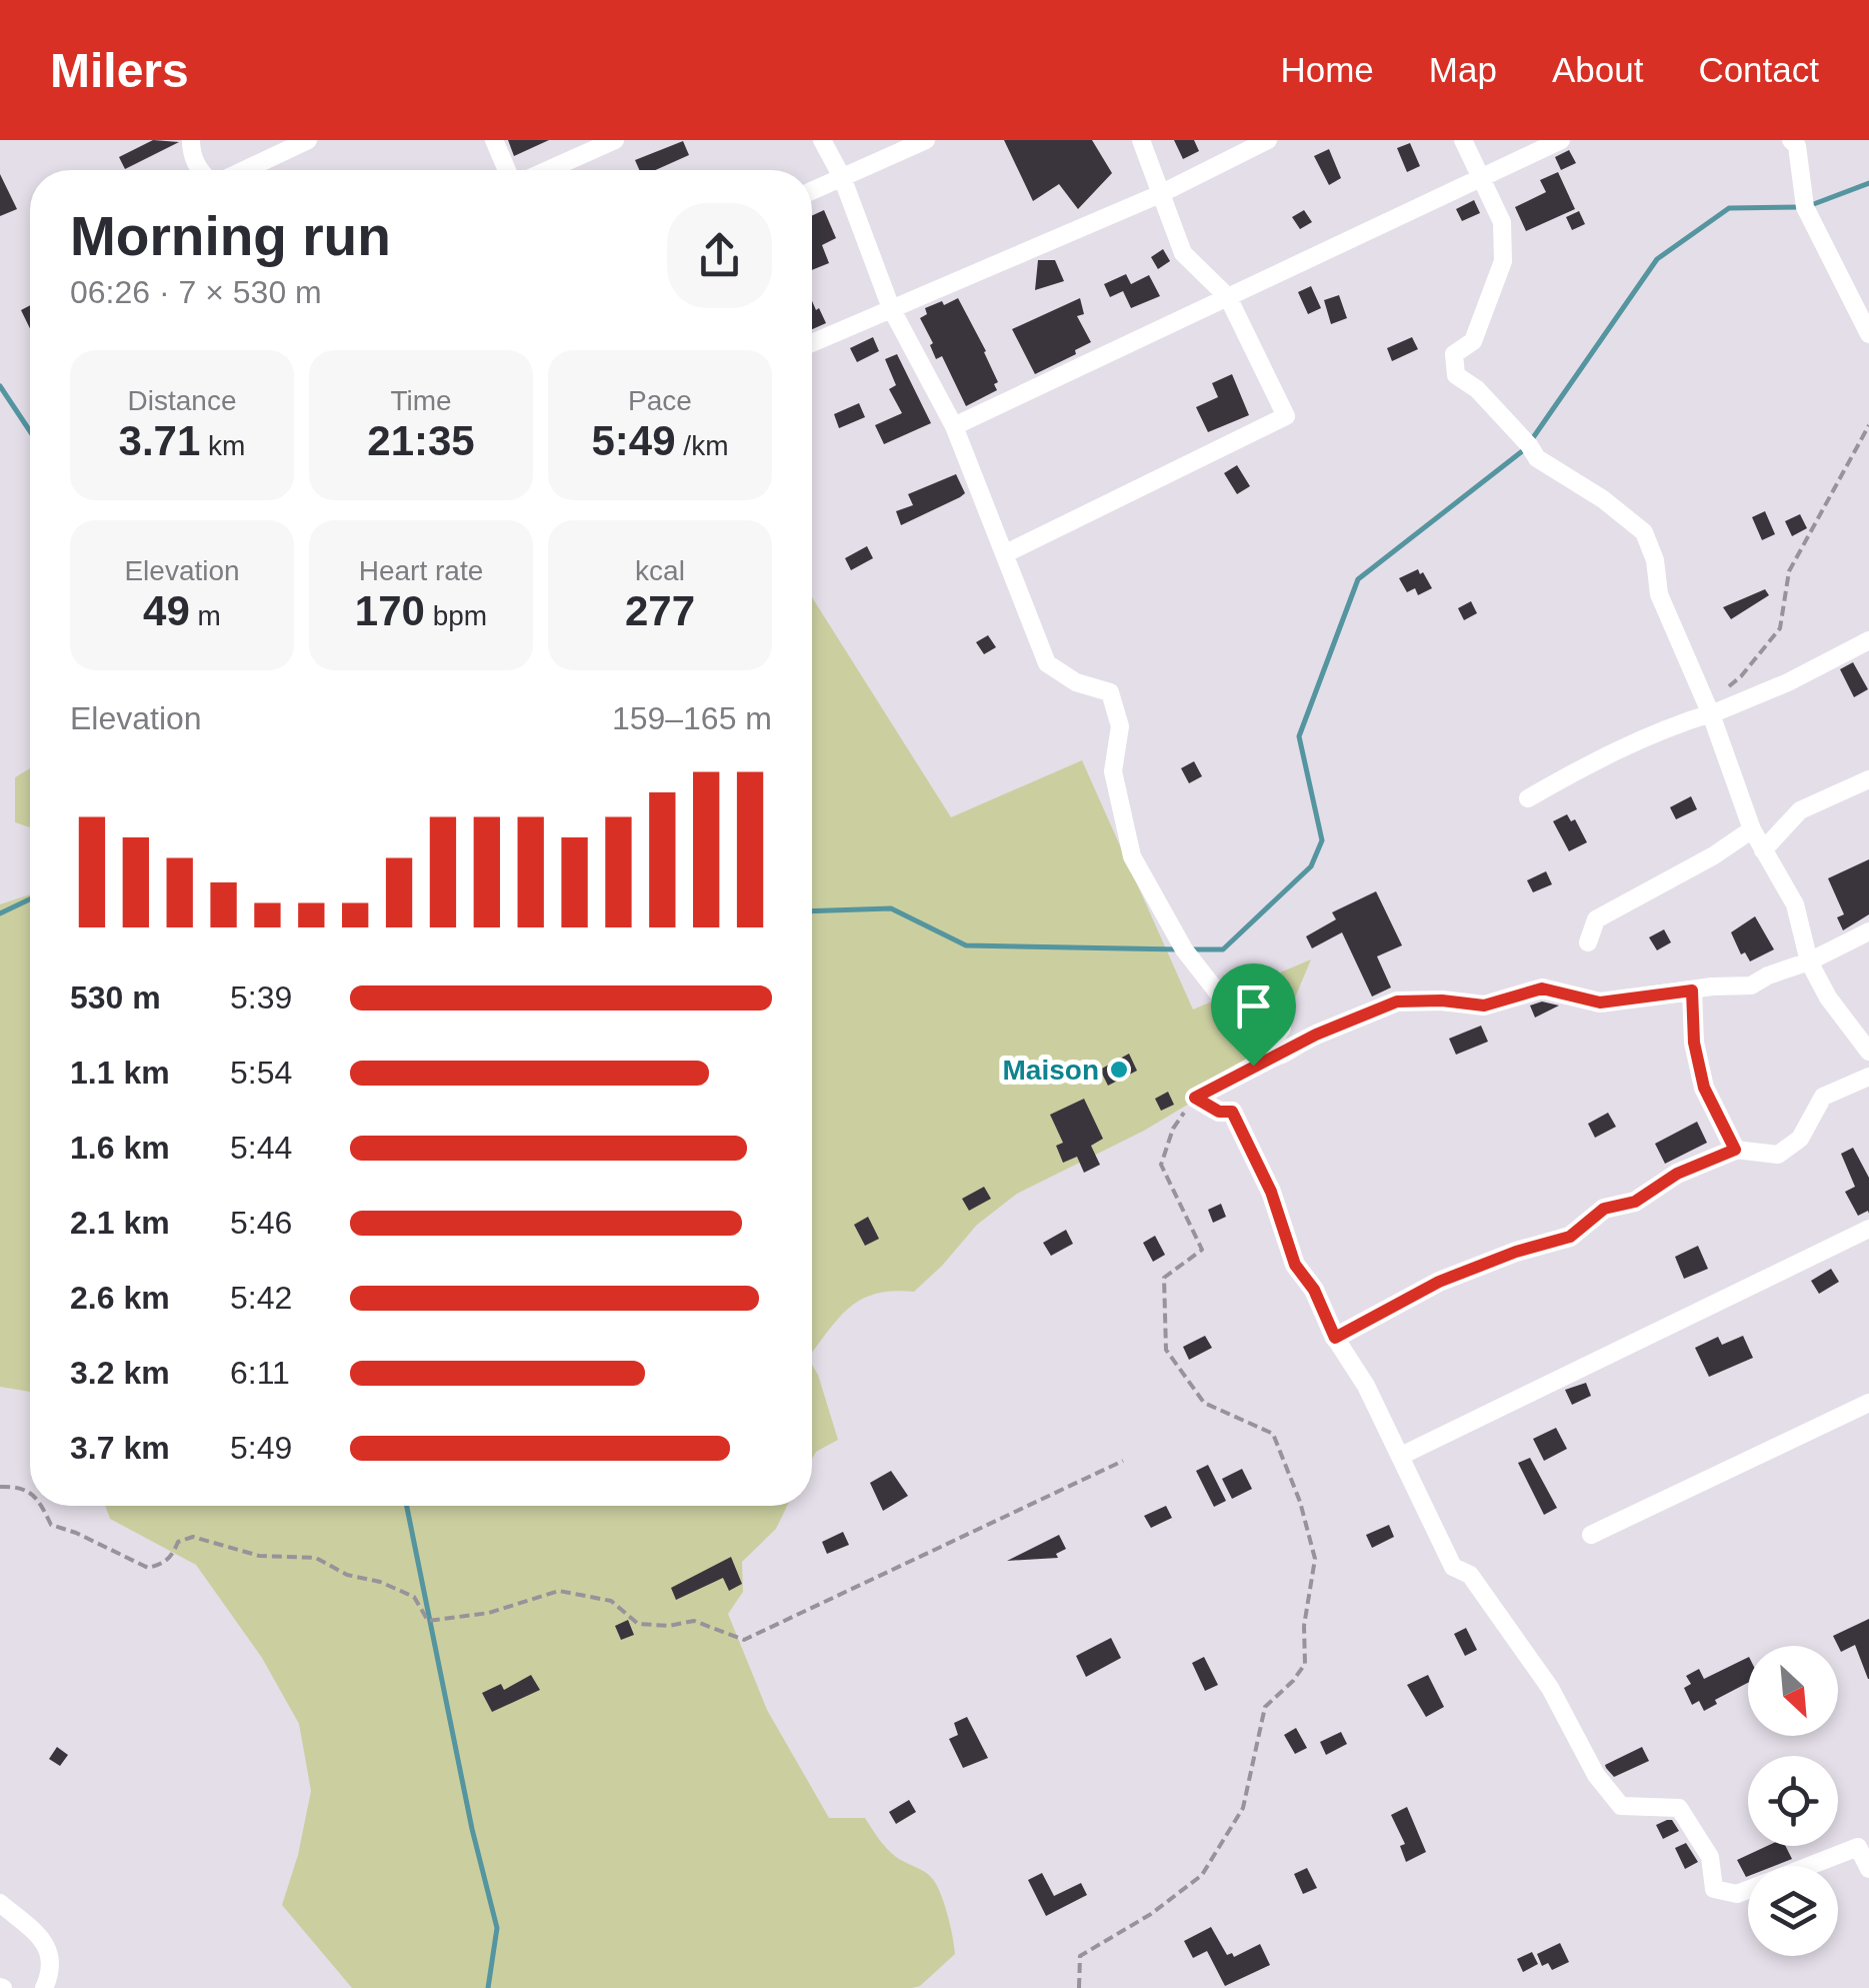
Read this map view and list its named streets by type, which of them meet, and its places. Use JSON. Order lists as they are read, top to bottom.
{
  "places": ["Maison"],
  "north": "bottom right",
  "page": {
    "header": "Milers",
    "nav": [
      "Home",
      "Map",
      "About",
      "Contact"
    ],
    "heading": ["Morning run", "06:26 · 7 × 530 m"],
    "stats": [
      ["Distance", "3.71 km"],
      ["Time", "21:35"],
      ["Pace", "5:49 /km"],
      ["Elevation", "49 m"],
      ["Heart rate", "170 bpm"],
      ["kcal", "277"]
    ],
    "chart": ["Elevation", "159–165 m"],
    "list": [
      {
        "name": "530 m",
        "note": "5:39"
      },
      {
        "name": "1.1 km",
        "note": "5:54"
      },
      {
        "name": "1.6 km",
        "note": "5:44"
      },
      {
        "name": "2.1 km",
        "note": "5:46"
      },
      {
        "name": "2.6 km",
        "note": "5:42"
      },
      {
        "name": "3.2 km",
        "note": "6:11"
      },
      {
        "name": "3.7 km",
        "note": "5:49"
      }
    ]
  }
}
